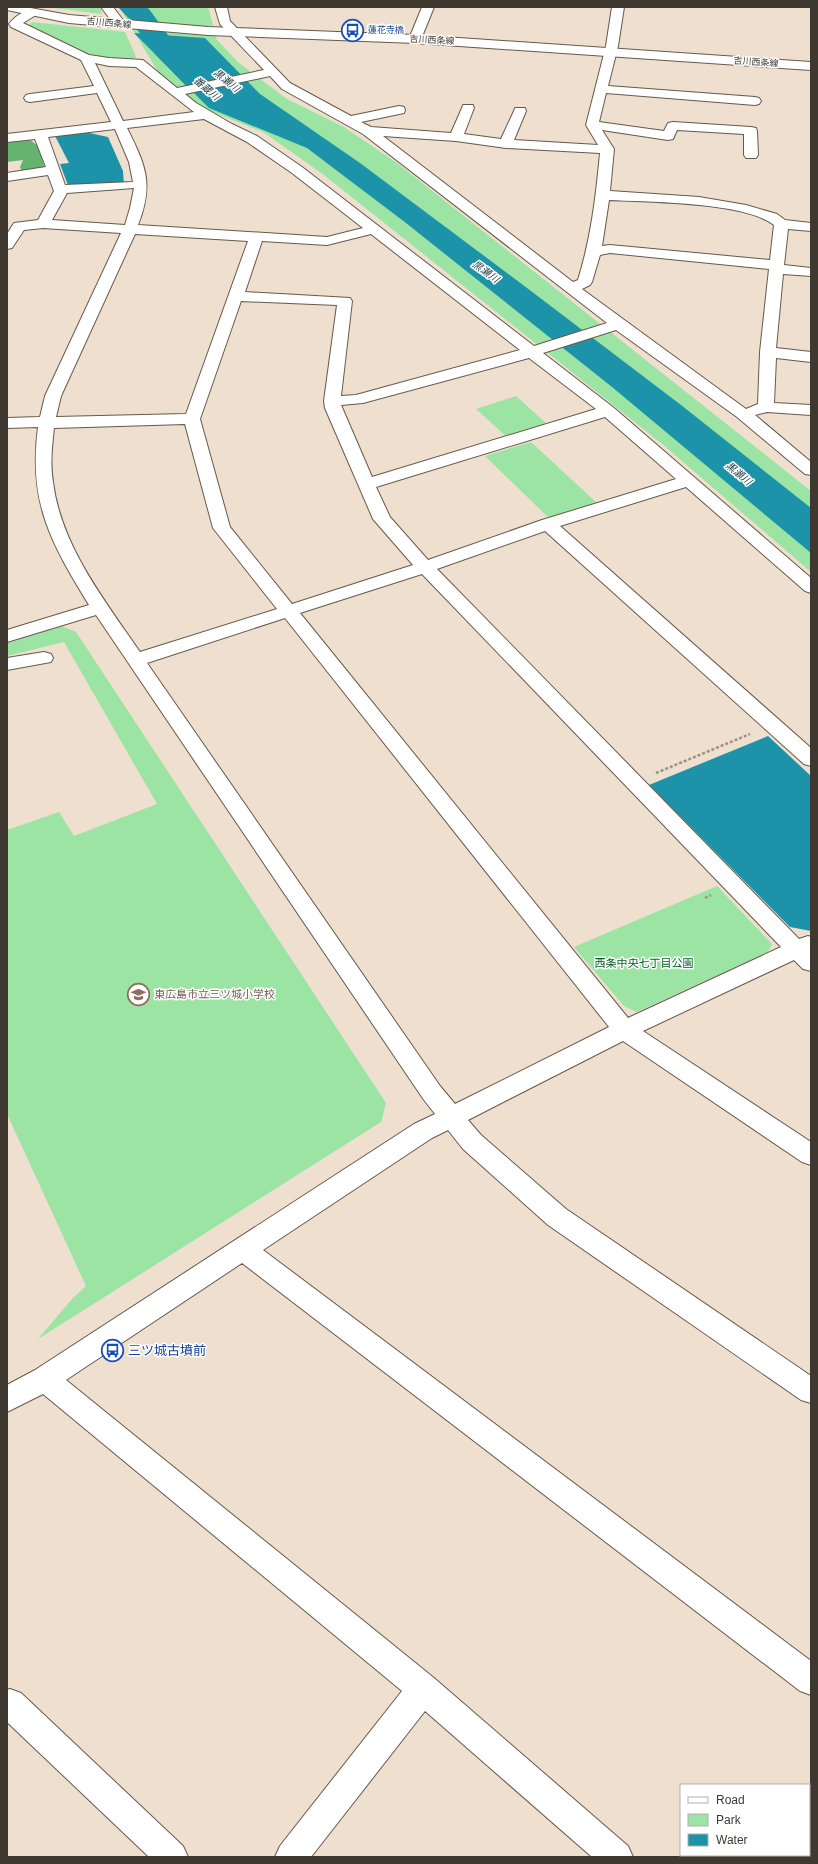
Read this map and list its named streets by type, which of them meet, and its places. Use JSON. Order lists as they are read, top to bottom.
{
  "streets": {
    "street": ["吉川西条線"]
  },
  "water": ["黒瀬川", "番蔵川"],
  "parks": ["西条中央七丁目公園"],
  "places": {
    "bus stop": ["蓮花寺橋", "三ツ城古墳前"],
    "school or university": ["東広島市立三ツ城小学校"]
  },
  "legend": ["Road", "Park", "Water"]
}
